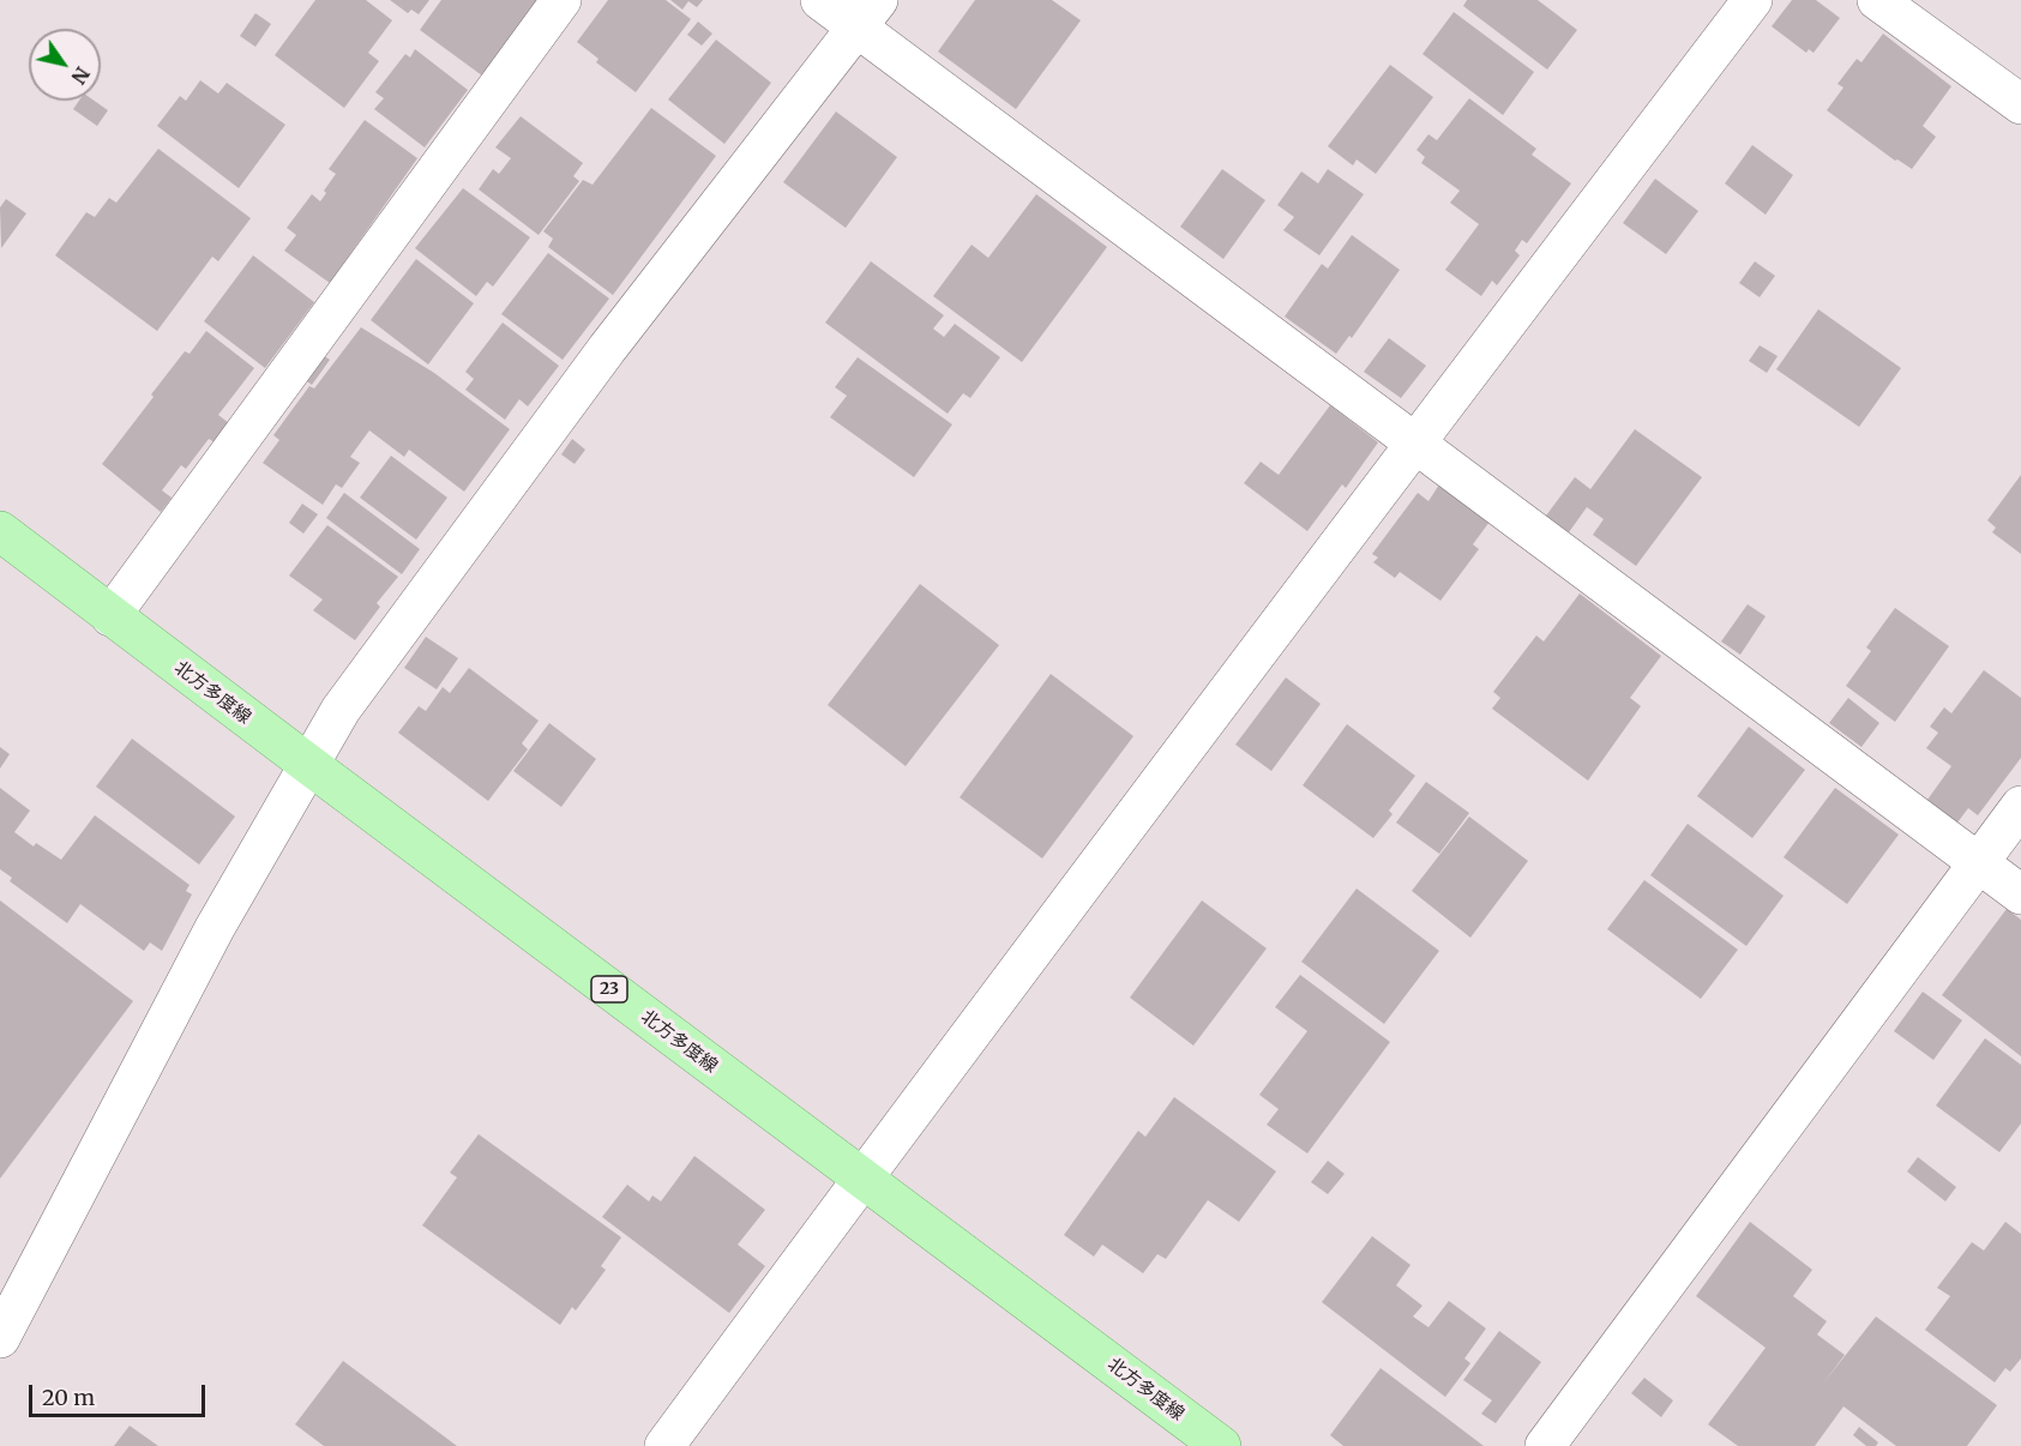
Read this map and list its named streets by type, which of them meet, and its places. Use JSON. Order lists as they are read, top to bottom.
{
  "streets": {
    "main road": ["北方多度線", "23"]
  },
  "scale_bar": "20 m",
  "north": "bottom right"
}
